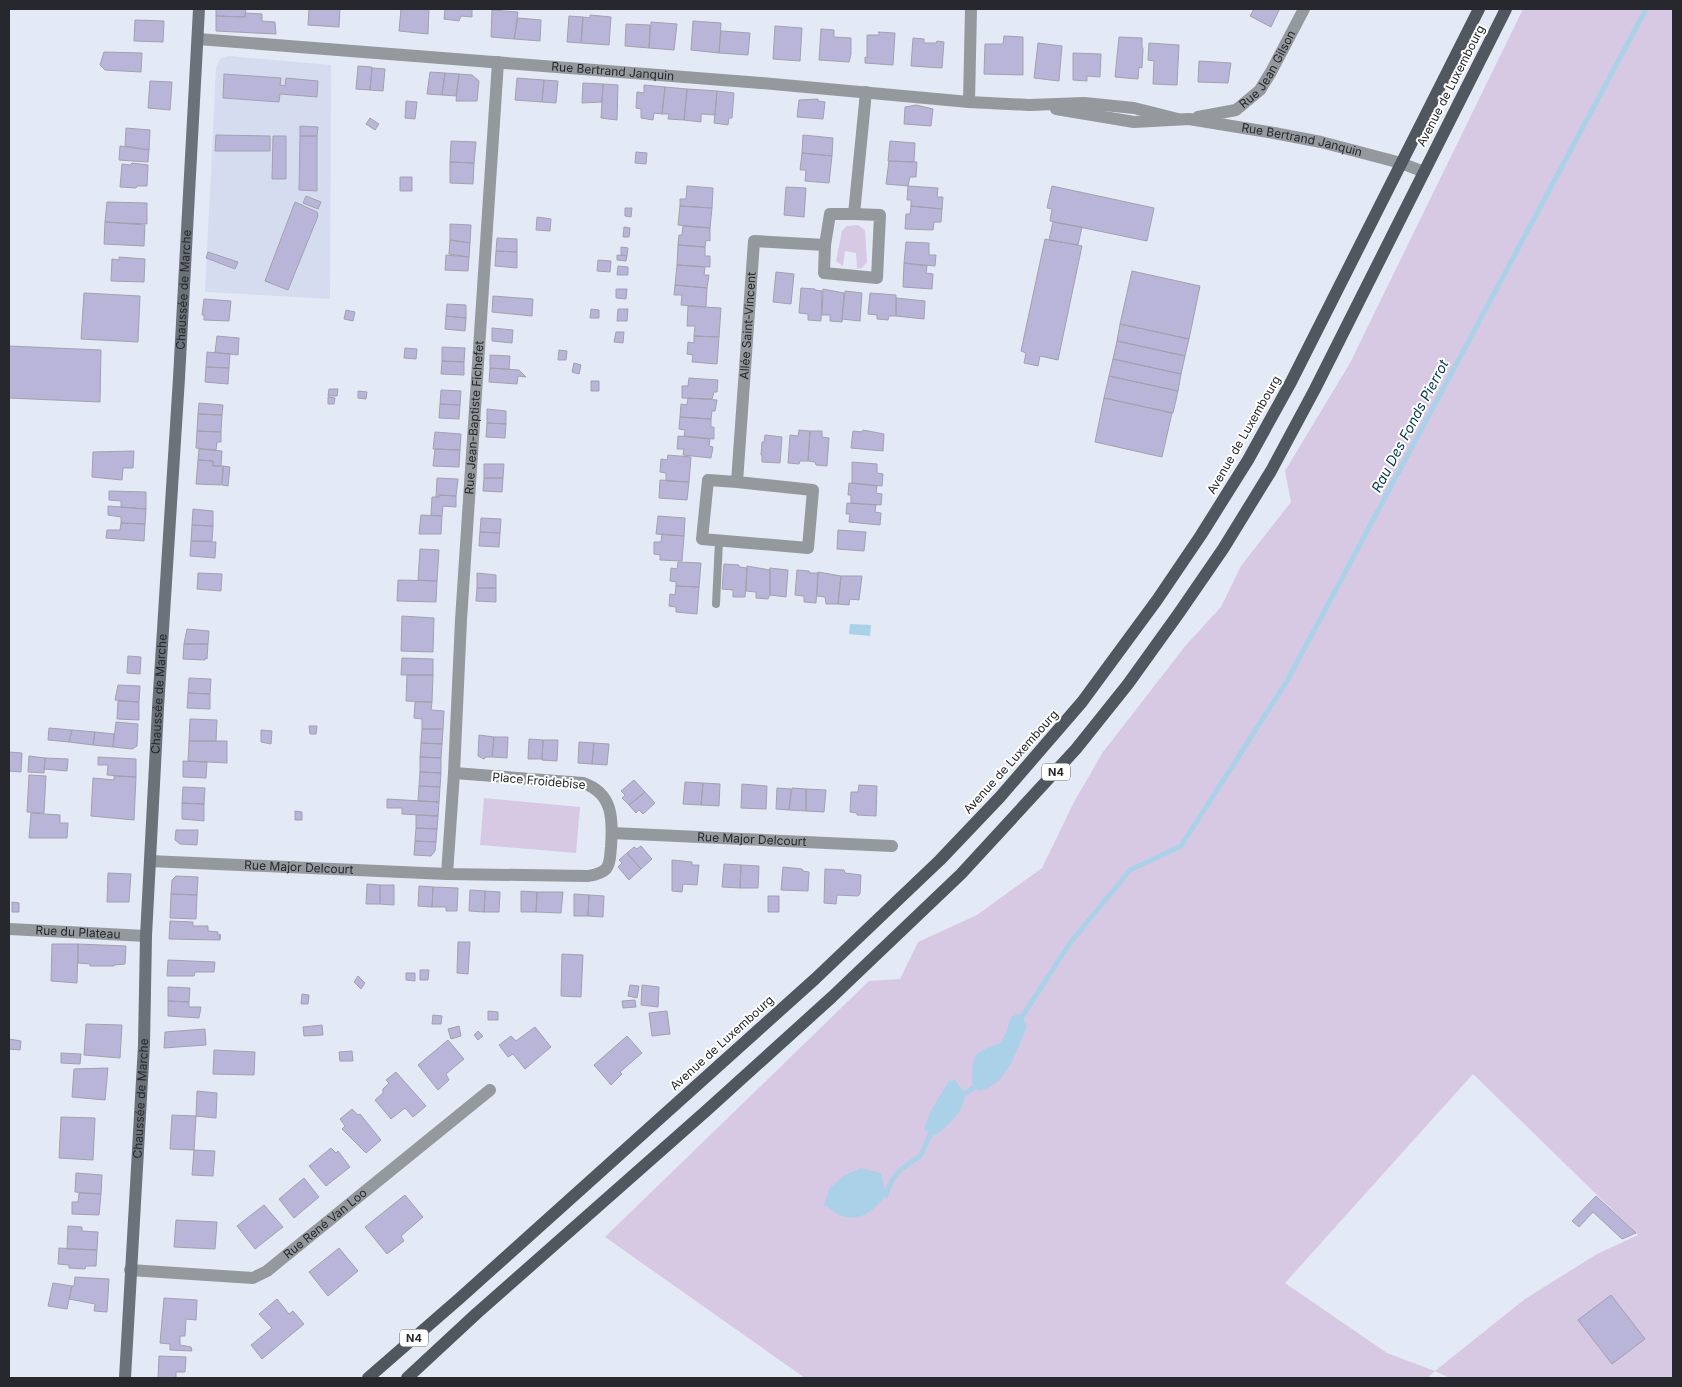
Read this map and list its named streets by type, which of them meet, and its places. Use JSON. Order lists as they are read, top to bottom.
{
  "streets": {
    "main road": ["Avenue de Luxembourg", "Chaussée de Marche", "N4"],
    "street": [
      "Rue Jean Gilson",
      "Rue Bertrand Janquin",
      "Allée Saint-Vincent",
      "Rue Jean-Baptiste Fichefet",
      "Place Froidebise",
      "Rue Major Delcourt",
      "Rue du Plateau",
      "Rue René Van Loo"
    ]
  },
  "crossings": [
    ["Rue Jean Gilson", "Rue Bertrand Janquin"],
    ["Rue Bertrand Janquin", "Avenue de Luxembourg"],
    ["Rue Bertrand Janquin", "Chaussée de Marche"],
    ["Rue Bertrand Janquin", "Rue Jean-Baptiste Fichefet"],
    ["Chaussée de Marche", "Rue Major Delcourt"],
    ["Chaussée de Marche", "Rue du Plateau"],
    ["Chaussée de Marche", "Rue René Van Loo"],
    ["Rue Jean-Baptiste Fichefet", "Place Froidebise"],
    ["Place Froidebise", "Rue Major Delcourt"]
  ],
  "water": ["Rau Des Fonds Pierrot"]
}
